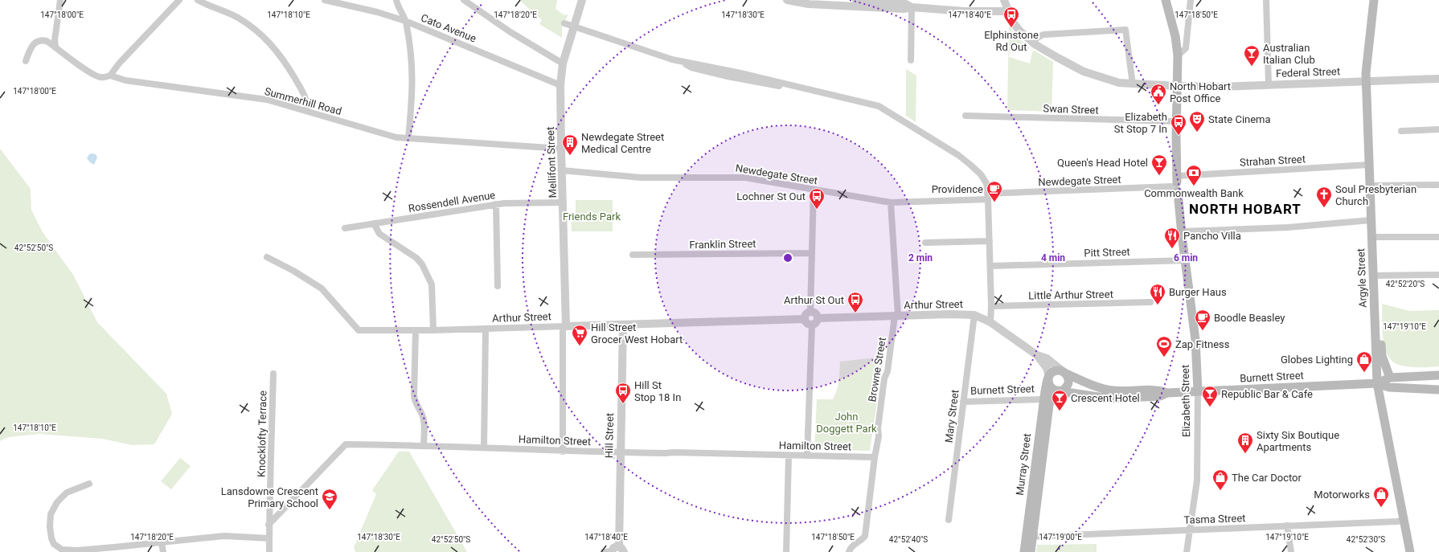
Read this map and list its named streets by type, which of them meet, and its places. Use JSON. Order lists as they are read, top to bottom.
{
  "streets": {
    "main road": [
      "Argyle Street",
      "Burnett Street",
      "Elizabeth Street",
      "Murray Street"
    ],
    "street": [
      "Cato Avenue",
      "Federal Street",
      "Summerhill Road",
      "Swan Street",
      "Strahan Street",
      "Mellifont Street",
      "Newdegate Street",
      "Rossendell Avenue",
      "Franklin Street",
      "Pitt Street",
      "Little Arthur Street",
      "Arthur Street",
      "Browne Street",
      "Mary Street",
      "Knocklofty Terrace",
      "Hill Street",
      "Hamilton Street",
      "Tasma Street"
    ]
  },
  "crossings": [
    ["Cato Avenue", "Mellifont Street"],
    ["Federal Street", "Argyle Street"],
    ["Federal Street", "Elizabeth Street"],
    ["Summerhill Road", "Mellifont Street"],
    ["Swan Street", "Elizabeth Street"],
    ["Strahan Street", "Newdegate Street"],
    ["Strahan Street", "Argyle Street"],
    ["Strahan Street", "Elizabeth Street"],
    ["Mellifont Street", "Newdegate Street"],
    ["Mellifont Street", "Rossendell Avenue"],
    ["Mellifont Street", "Arthur Street"],
    ["Newdegate Street", "Browne Street"],
    ["Newdegate Street", "Elizabeth Street"],
    ["Pitt Street", "Elizabeth Street"],
    ["Argyle Street", "Burnett Street"],
    ["Argyle Street", "Tasma Street"],
    ["Arthur Street", "Browne Street"],
    ["Arthur Street", "Burnett Street"],
    ["Arthur Street", "Mary Street"],
    ["Arthur Street", "Hill Street"],
    ["Arthur Street", "Murray Street"],
    ["Browne Street", "Hamilton Street"],
    ["Burnett Street", "Elizabeth Street"],
    ["Burnett Street", "Mary Street"],
    ["Burnett Street", "Murray Street"],
    ["Elizabeth Street", "Tasma Street"],
    ["Knocklofty Terrace", "Hamilton Street"],
    ["Hill Street", "Hamilton Street"],
    ["Murray Street", "Tasma Street"]
  ],
  "districts": ["NORTH HOBART"],
  "parks": ["Friends Park", "John Doggett Park"],
  "places": {
    "bus stop": [
      "Elphinstone Rd Out",
      "Elizabeth St Stop 7 In",
      "Lochner St Out",
      "Arthur St Out",
      "Hill St Stop 18 In"
    ],
    "bar": [
      "Australian Italian Club",
      "Queen's Head Hotel",
      "Republic Bar & Cafe",
      "Crescent Hotel"
    ],
    "public building": ["North Hobart Post Office"],
    "theatre": ["State Cinema"],
    "building": ["Newdegate Street Medical Centre", "Sixty Six Boutique Apartments"],
    "bank": ["Commonwealth Bank"],
    "cafe": ["Providence", "Boodle Beasley"],
    "church": ["Soul Presbyterian Church"],
    "restaurant": ["Pancho Villa", "Burger Haus"],
    "supermarket": ["Hill Street Grocer West Hobart"],
    "sports": ["Zap Fitness"],
    "shop": ["Globes Lighting", "The Car Doctor", "Motorworks"],
    "school or university": ["Lansdowne Crescent Primary School"]
  },
  "coordinates": [
    "147°18'00\"E",
    "147°18'10\"E",
    "147°18'20\"E",
    "147°18'30\"E",
    "147°18'40\"E",
    "147°18'50\"E",
    "42°52'50\"S",
    "42°52'20\"S",
    "147°19'10\"E",
    "147°19'00\"E",
    "42°52'40\"S",
    "42°52'30\"S"
  ],
  "rings": ["2 min", "4 min", "6 min"]
}
